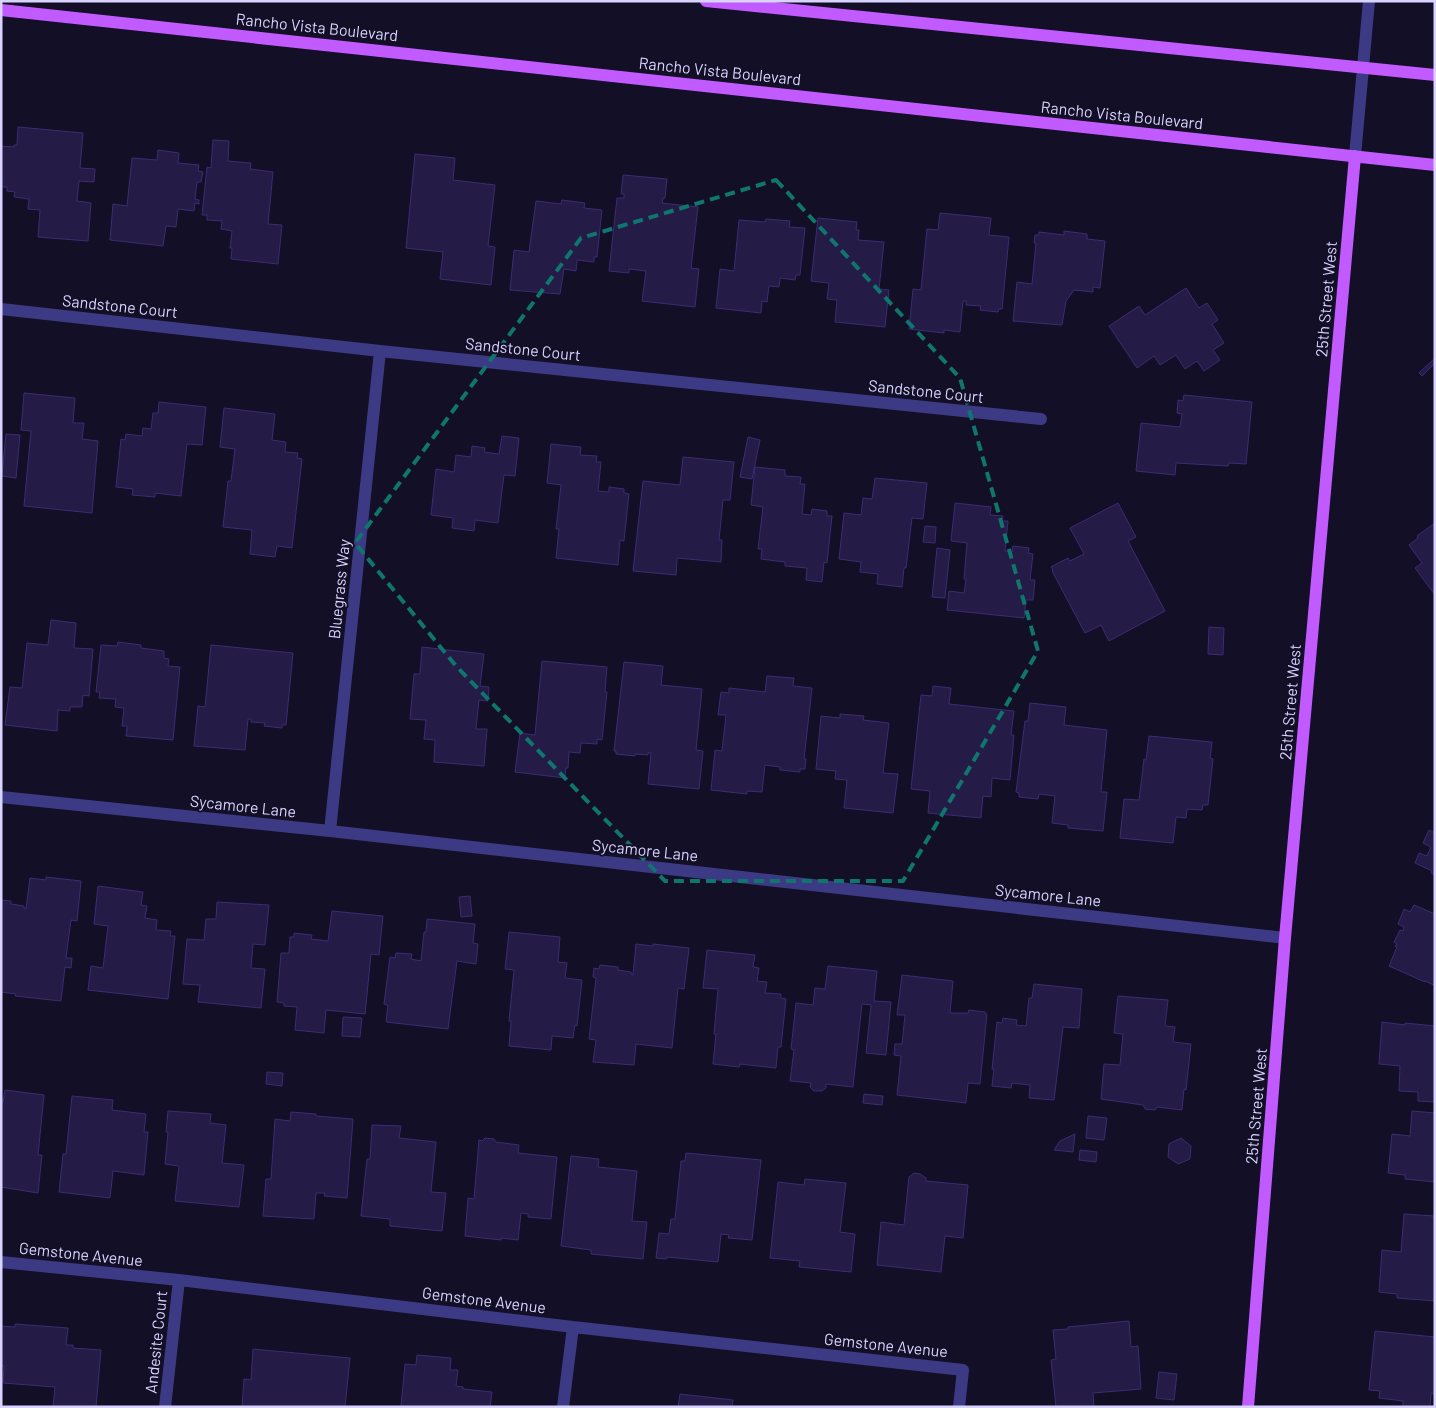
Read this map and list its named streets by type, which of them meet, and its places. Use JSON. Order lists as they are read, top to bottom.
{
  "streets": {
    "main road": ["Rancho Vista Boulevard", "25th Street West"],
    "street": [
      "Sandstone Court",
      "Bluegrass Way",
      "Sycamore Lane",
      "Gemstone Avenue",
      "Andesite Court"
    ]
  },
  "crossings": [
    ["Rancho Vista Boulevard", "25th Street West"],
    ["25th Street West", "Sycamore Lane"],
    ["Sandstone Court", "Bluegrass Way"],
    ["Bluegrass Way", "Sycamore Lane"],
    ["Gemstone Avenue", "Andesite Court"]
  ]
}
